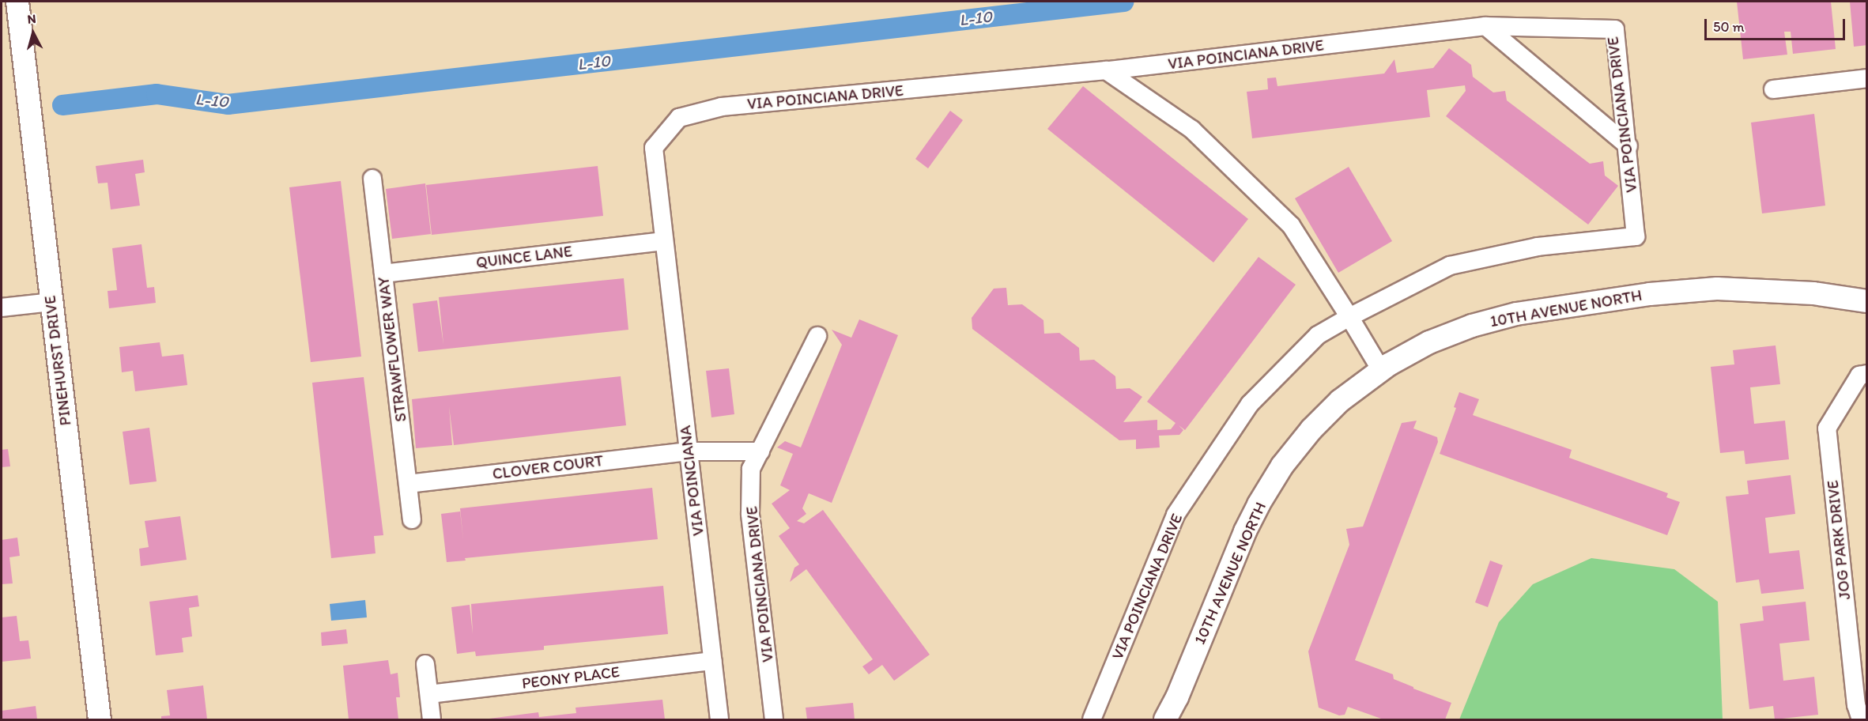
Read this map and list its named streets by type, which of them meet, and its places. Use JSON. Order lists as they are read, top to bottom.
{
  "streets": {
    "street": [
      "VIA POINCIANA DRIVE",
      "QUINCE LANE",
      "10TH AVENUE NORTH",
      "STRAWFLOWER WAY",
      "PINEHURST DRIVE",
      "CLOVER COURT",
      "VIA POINCIANA",
      "JOG PARK DRIVE",
      "PEONY PLACE"
    ]
  },
  "crossings": [
    ["VIA POINCIANA DRIVE", "QUINCE LANE"],
    ["VIA POINCIANA DRIVE", "VIA POINCIANA"],
    ["QUINCE LANE", "STRAWFLOWER WAY"],
    ["QUINCE LANE", "VIA POINCIANA"],
    ["STRAWFLOWER WAY", "CLOVER COURT"],
    ["CLOVER COURT", "VIA POINCIANA"],
    ["VIA POINCIANA", "PEONY PLACE"]
  ],
  "water": ["L-10"],
  "scale_bar": "50 m",
  "north": "top"
}
